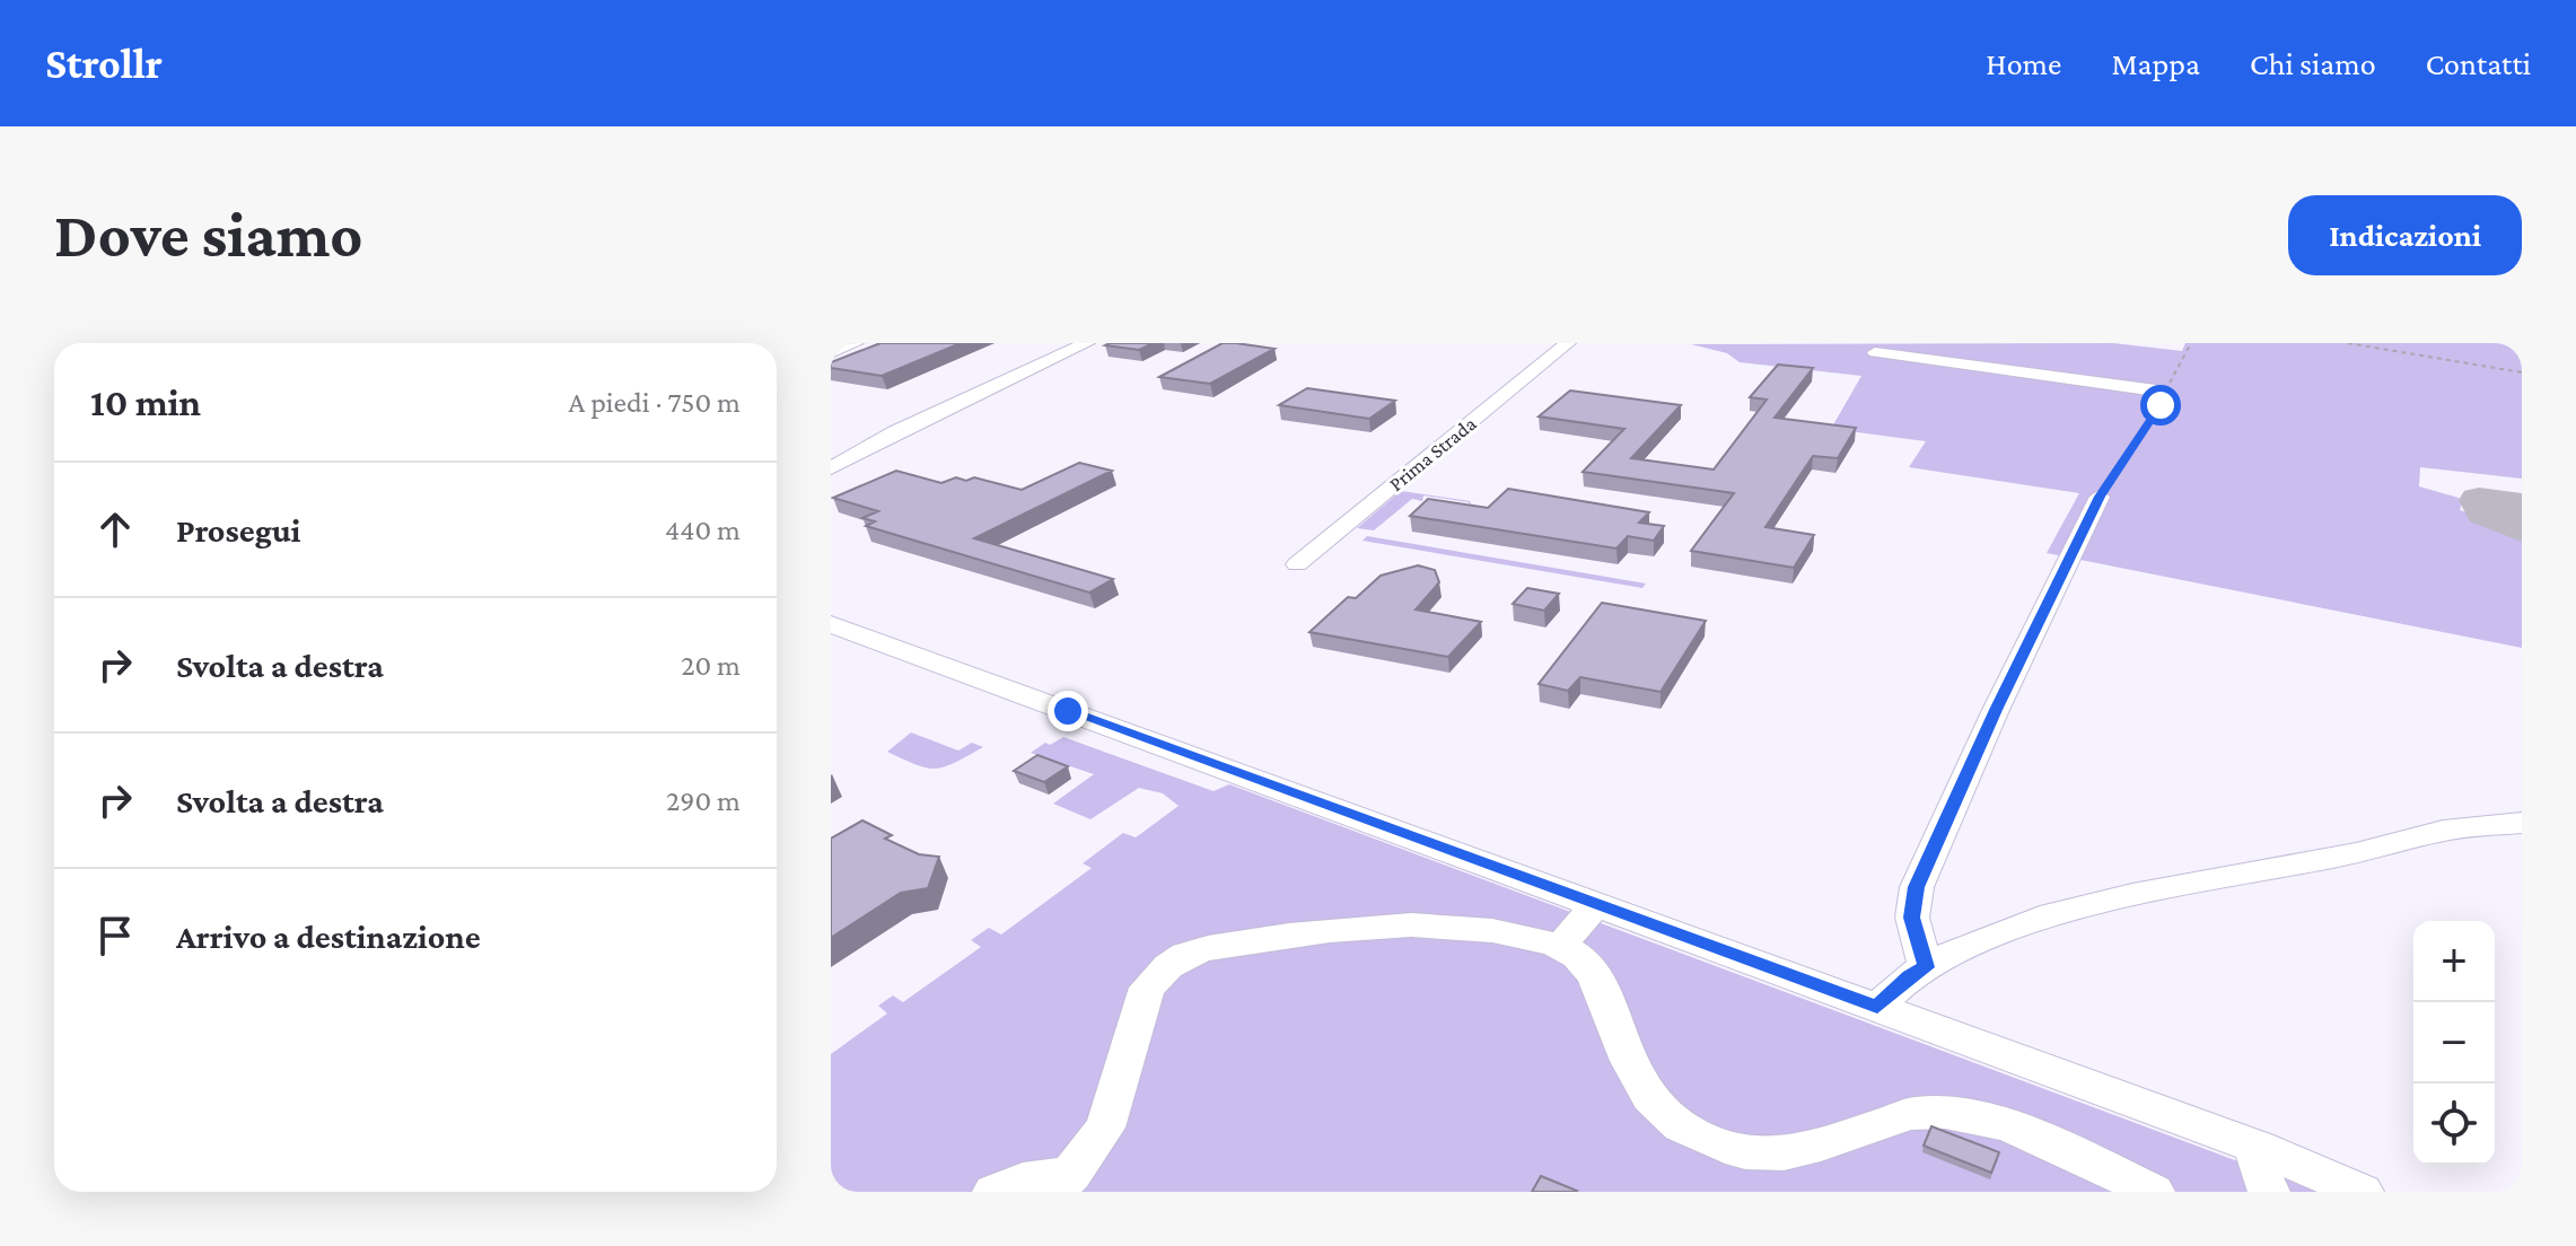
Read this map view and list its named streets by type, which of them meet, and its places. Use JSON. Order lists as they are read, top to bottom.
{
  "streets": {
    "street": ["Prima Strada"]
  },
  "page": {
    "header": "Strollr",
    "nav": [
      "Home",
      "Mappa",
      "Chi siamo",
      "Contatti"
    ],
    "buttons": "Indicazioni",
    "title": "Dove siamo",
    "heading": ["10 min", "A piedi · 750 m"],
    "list": [
      ["Prosegui", "440 m"],
      ["Svolta a destra", "20 m"],
      ["Svolta a destra", "290 m"],
      "Arrivo a destinazione"
    ],
    "map_buttons": ["+", "−"]
  }
}
